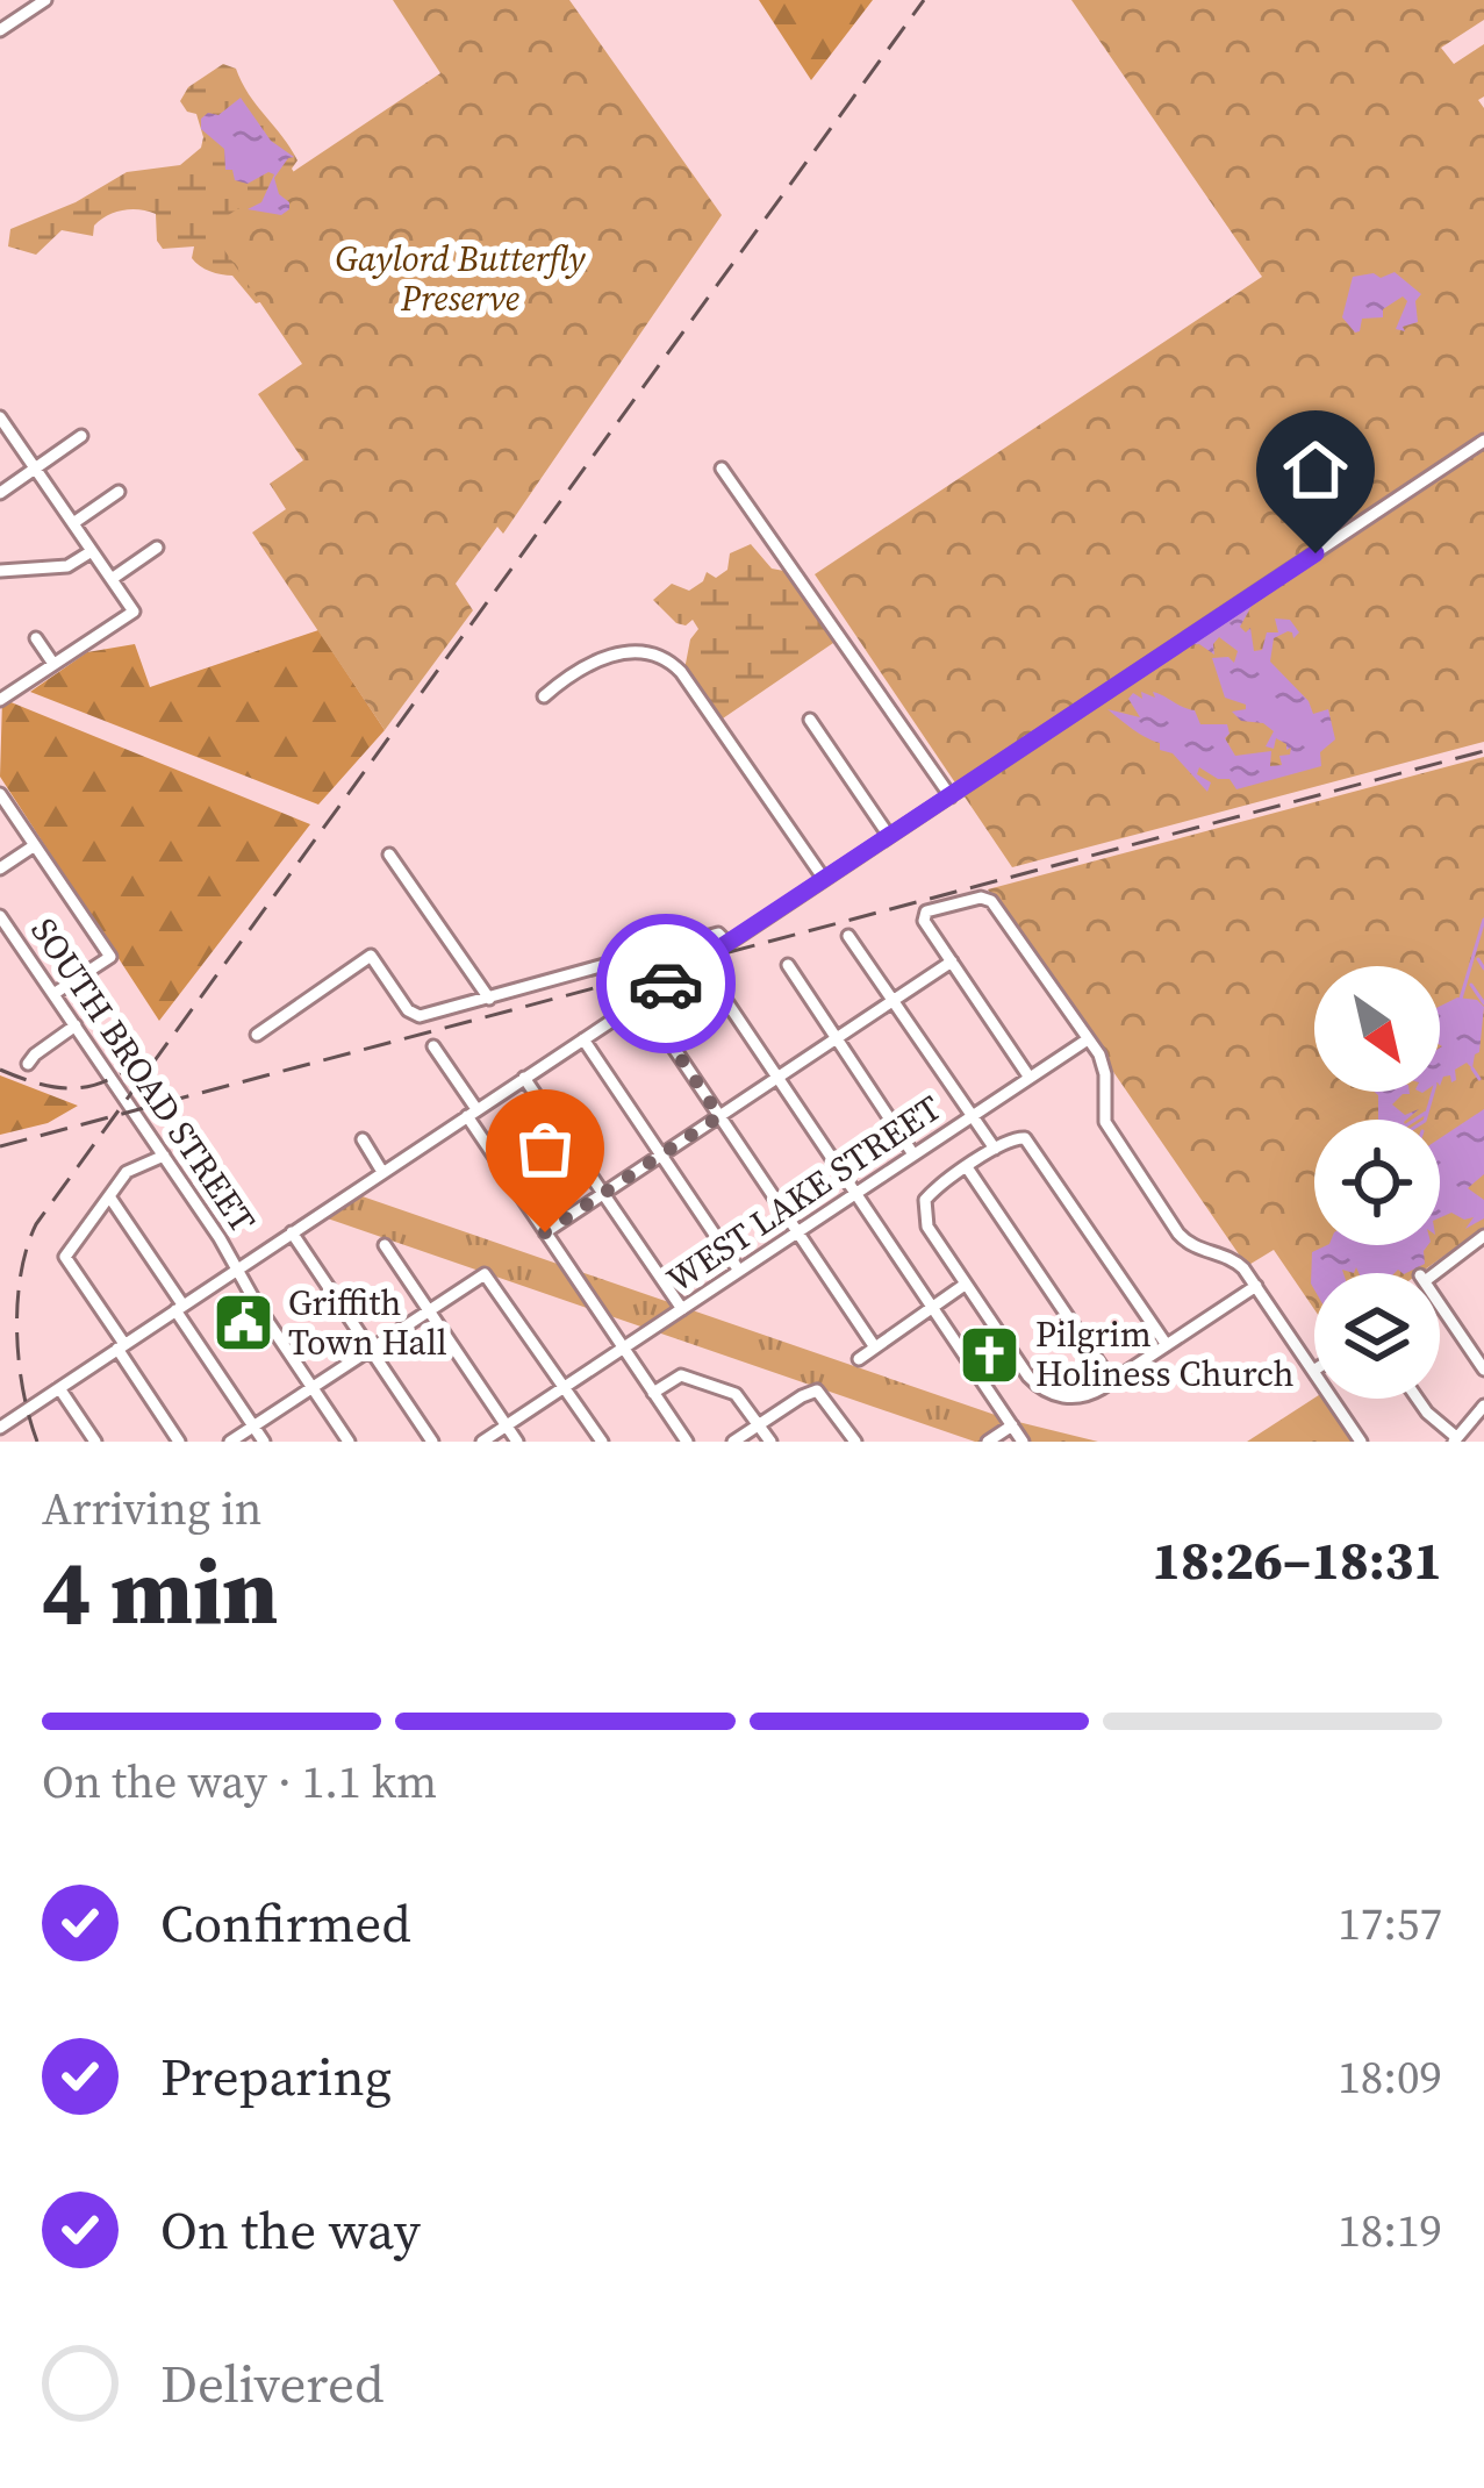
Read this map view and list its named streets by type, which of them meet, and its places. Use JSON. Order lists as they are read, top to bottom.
{
  "streets": {
    "street": ["SOUTH BROAD STREET", "WEST LAKE STREET"]
  },
  "parks": ["Gaylord Butterfly Preserve"],
  "places": {
    "public building": ["Griffith Town Hall"],
    "church": ["Pilgrim Holiness Church"]
  },
  "north": "bottom right",
  "page": {
    "heading": ["4 min", "Arriving in", "18:26–18:31"],
    "bar": "On the way · 1.1 km",
    "list": [
      ["Confirmed", "17:57"],
      ["Preparing", "18:09"],
      ["On the way", "18:19"],
      "Delivered"
    ]
  }
}
